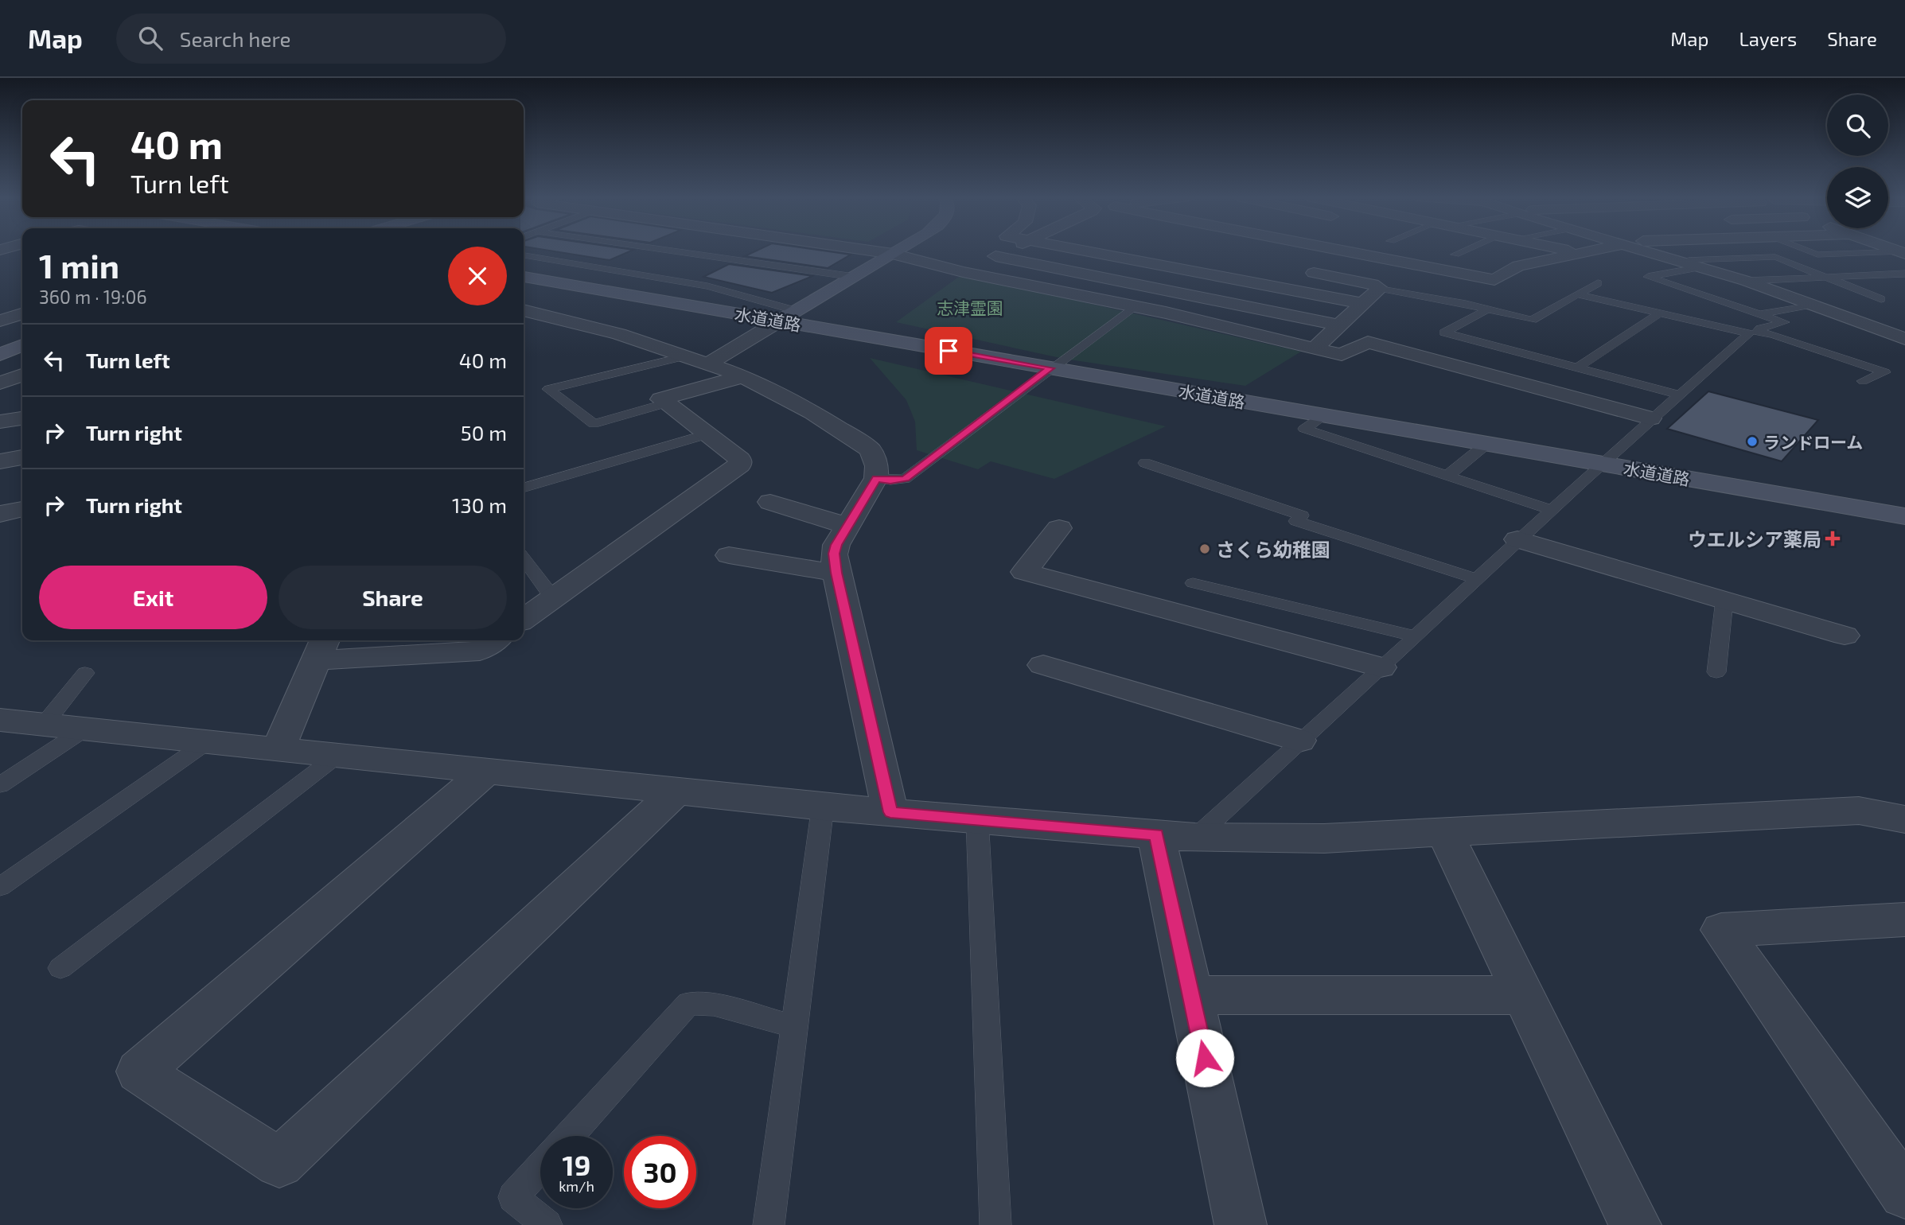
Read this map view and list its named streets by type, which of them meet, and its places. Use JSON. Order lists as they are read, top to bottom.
{
  "streets": {
    "street": ["水道道路"]
  },
  "parks": ["志津霊園"],
  "places": {
    "other": ["ランドローム", "さくら幼稚園"],
    "health": ["ウエルシア薬局"]
  },
  "page": {
    "header": "Map",
    "search": "Search here",
    "nav": ["Map", "Layers", "Share"],
    "turn": ["40 m", "Turn left"],
    "heading": ["1 min", "360 m · 19:06"],
    "list": [
      {
        "name": "Turn left",
        "value": "40 m"
      },
      {
        "name": "Turn right",
        "value": "50 m"
      },
      {
        "name": "Turn right",
        "value": "130 m"
      }
    ],
    "buttons": ["Exit", "Share"],
    "speed": "19 km/h",
    "limit": "30"
  }
}
